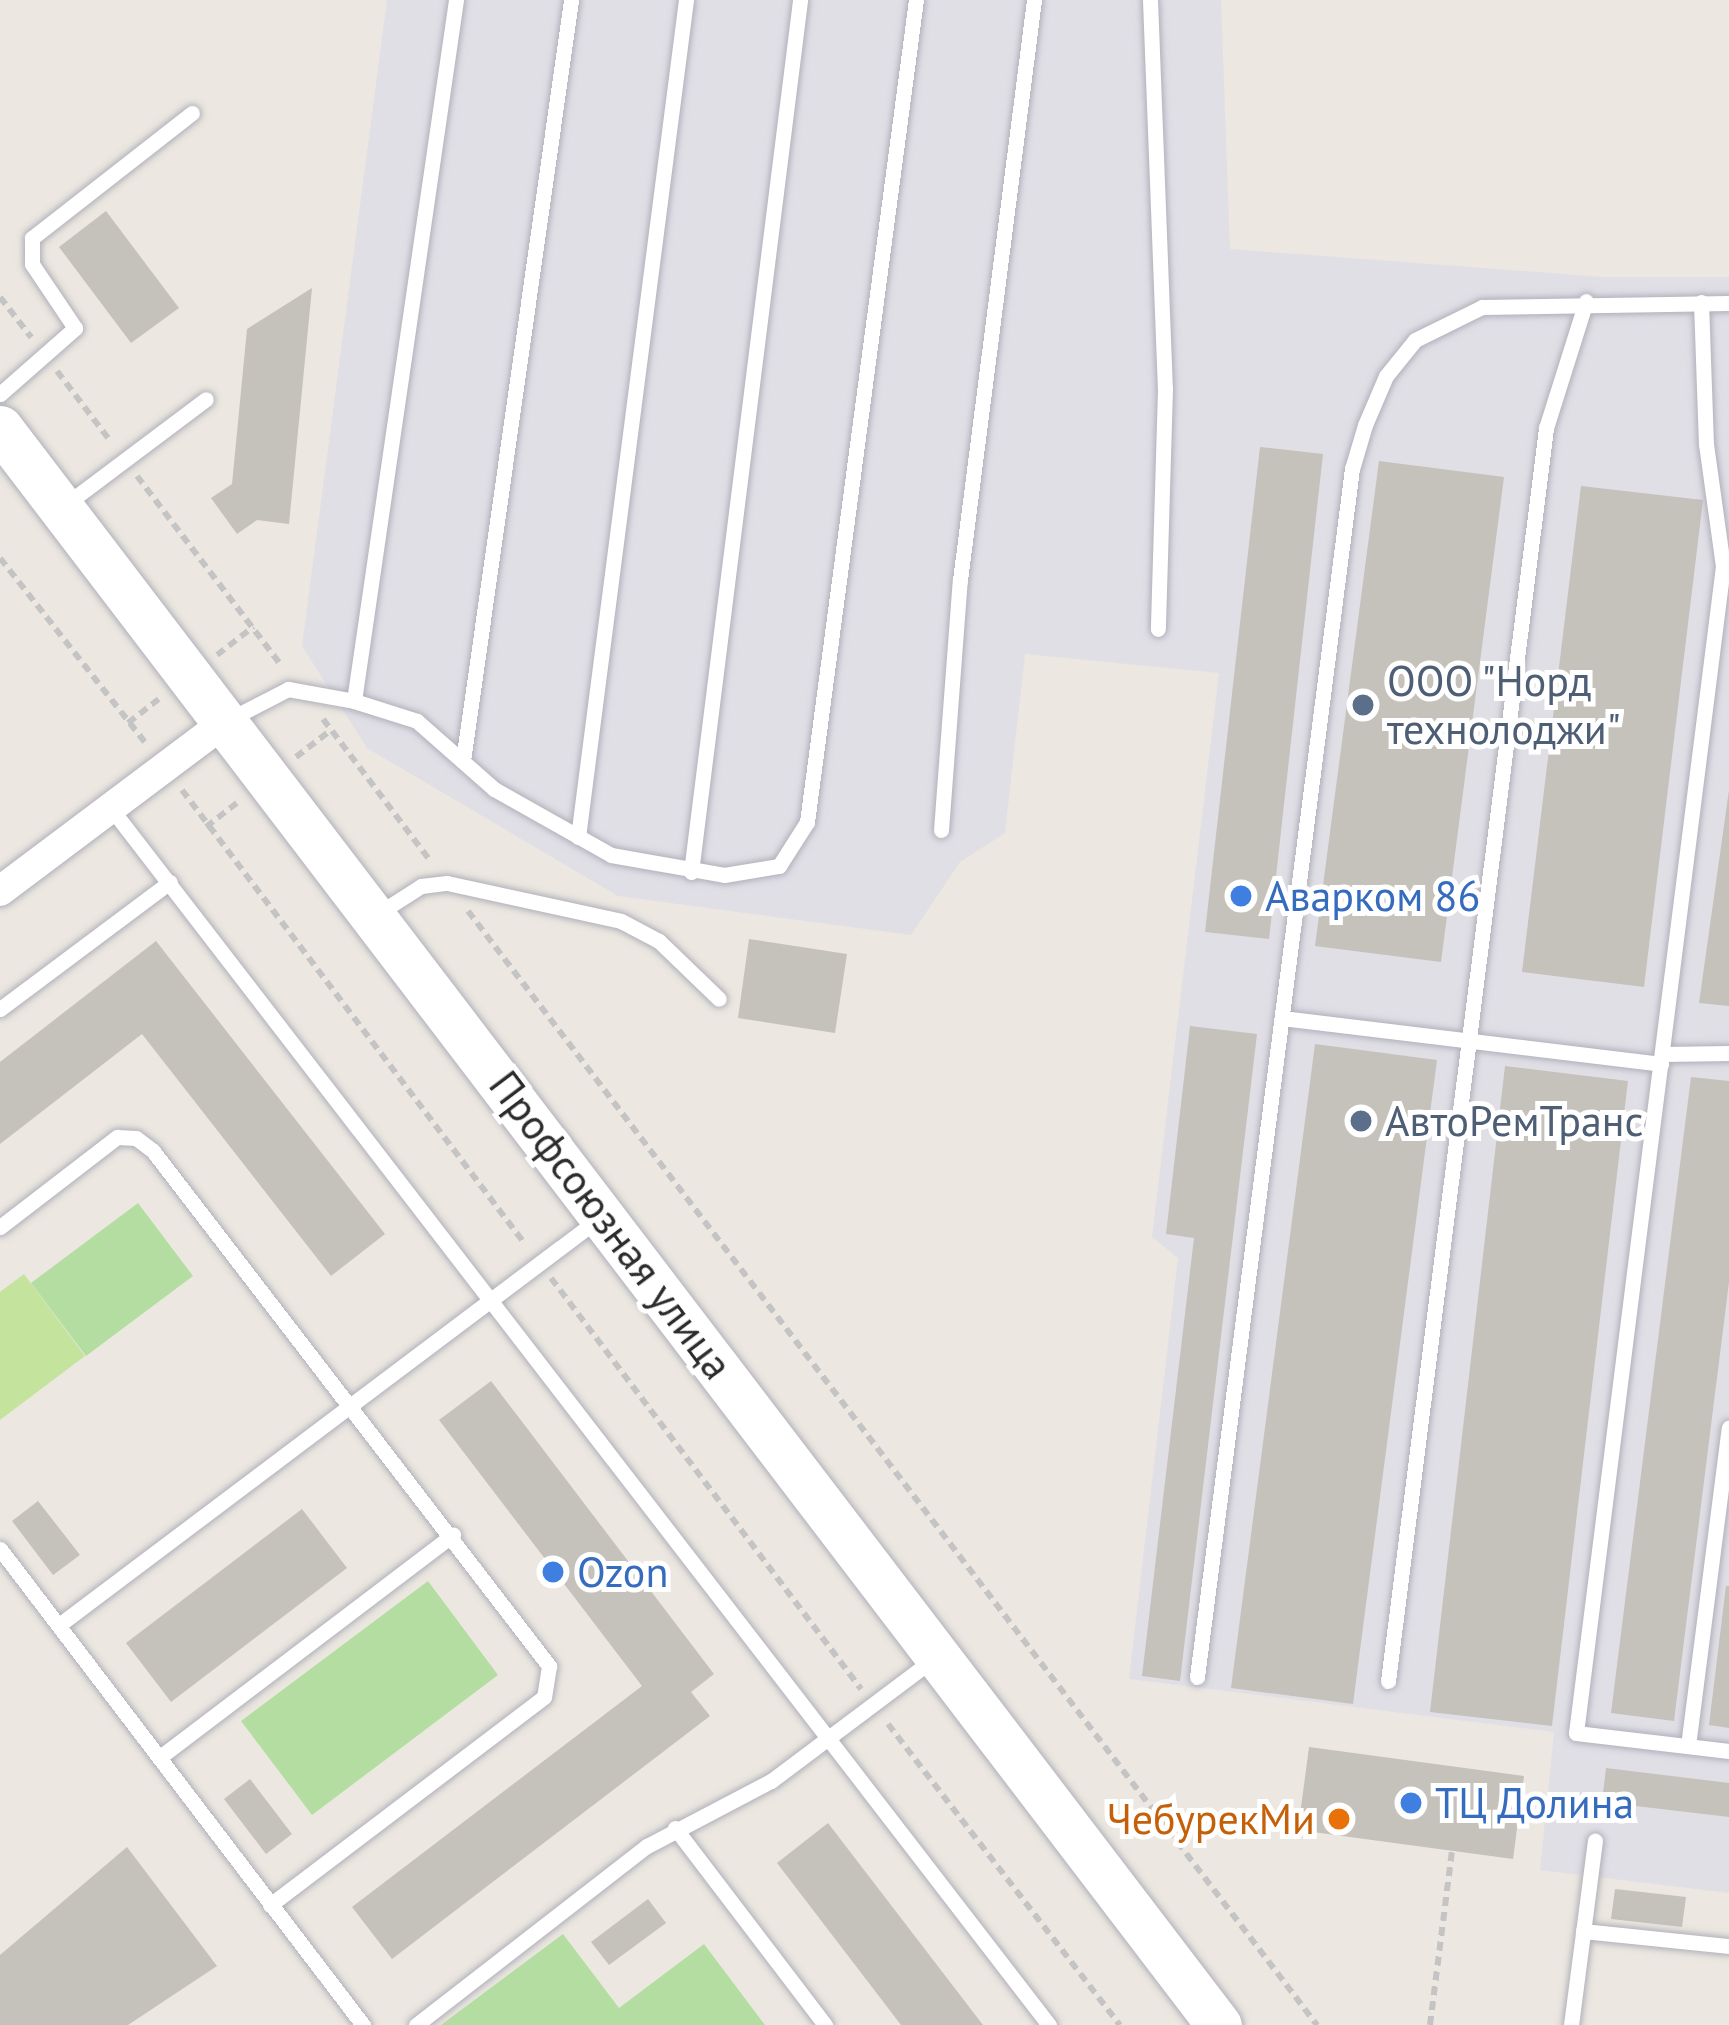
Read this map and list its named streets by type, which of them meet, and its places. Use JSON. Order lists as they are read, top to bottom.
{
  "streets": {
    "main road": ["Профсоюзная улица"]
  },
  "places": [
    "ООО \"Норд технолоджи\"",
    "Аварком 86",
    "АвтоРемТранс",
    "Ozon",
    "ТЦ Долина",
    "ЧебурекМи"
  ]
}
